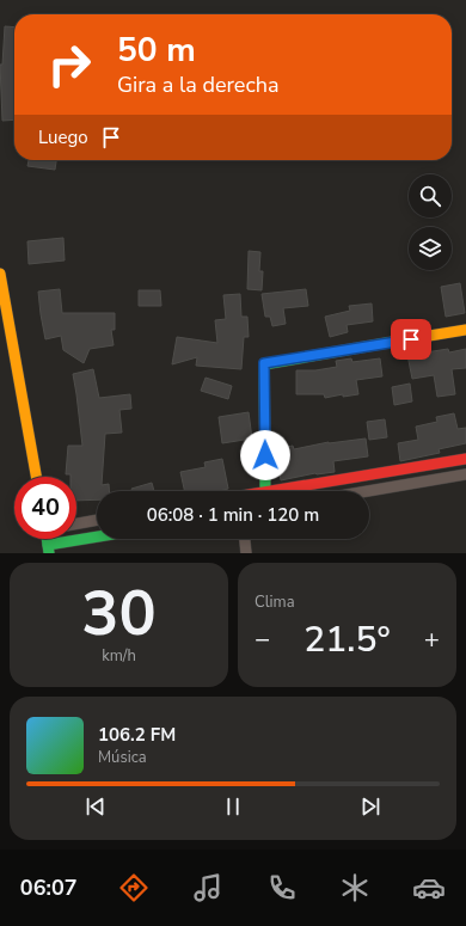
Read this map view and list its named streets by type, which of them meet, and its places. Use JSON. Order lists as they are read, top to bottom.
{
  "page": {
    "turn": ["50 m", "Gira a la derecha"],
    "then": "Luego",
    "limit": "40",
    "trip": "06:08 · 1 min · 120 m",
    "tile": [
      ["30", "km/h"],
      "Clima"
    ],
    "heat": ["−", "21.5°", "+"],
    "song": ["106.2 FM", "Música"],
    "tabs": "06:07"
  }
}
